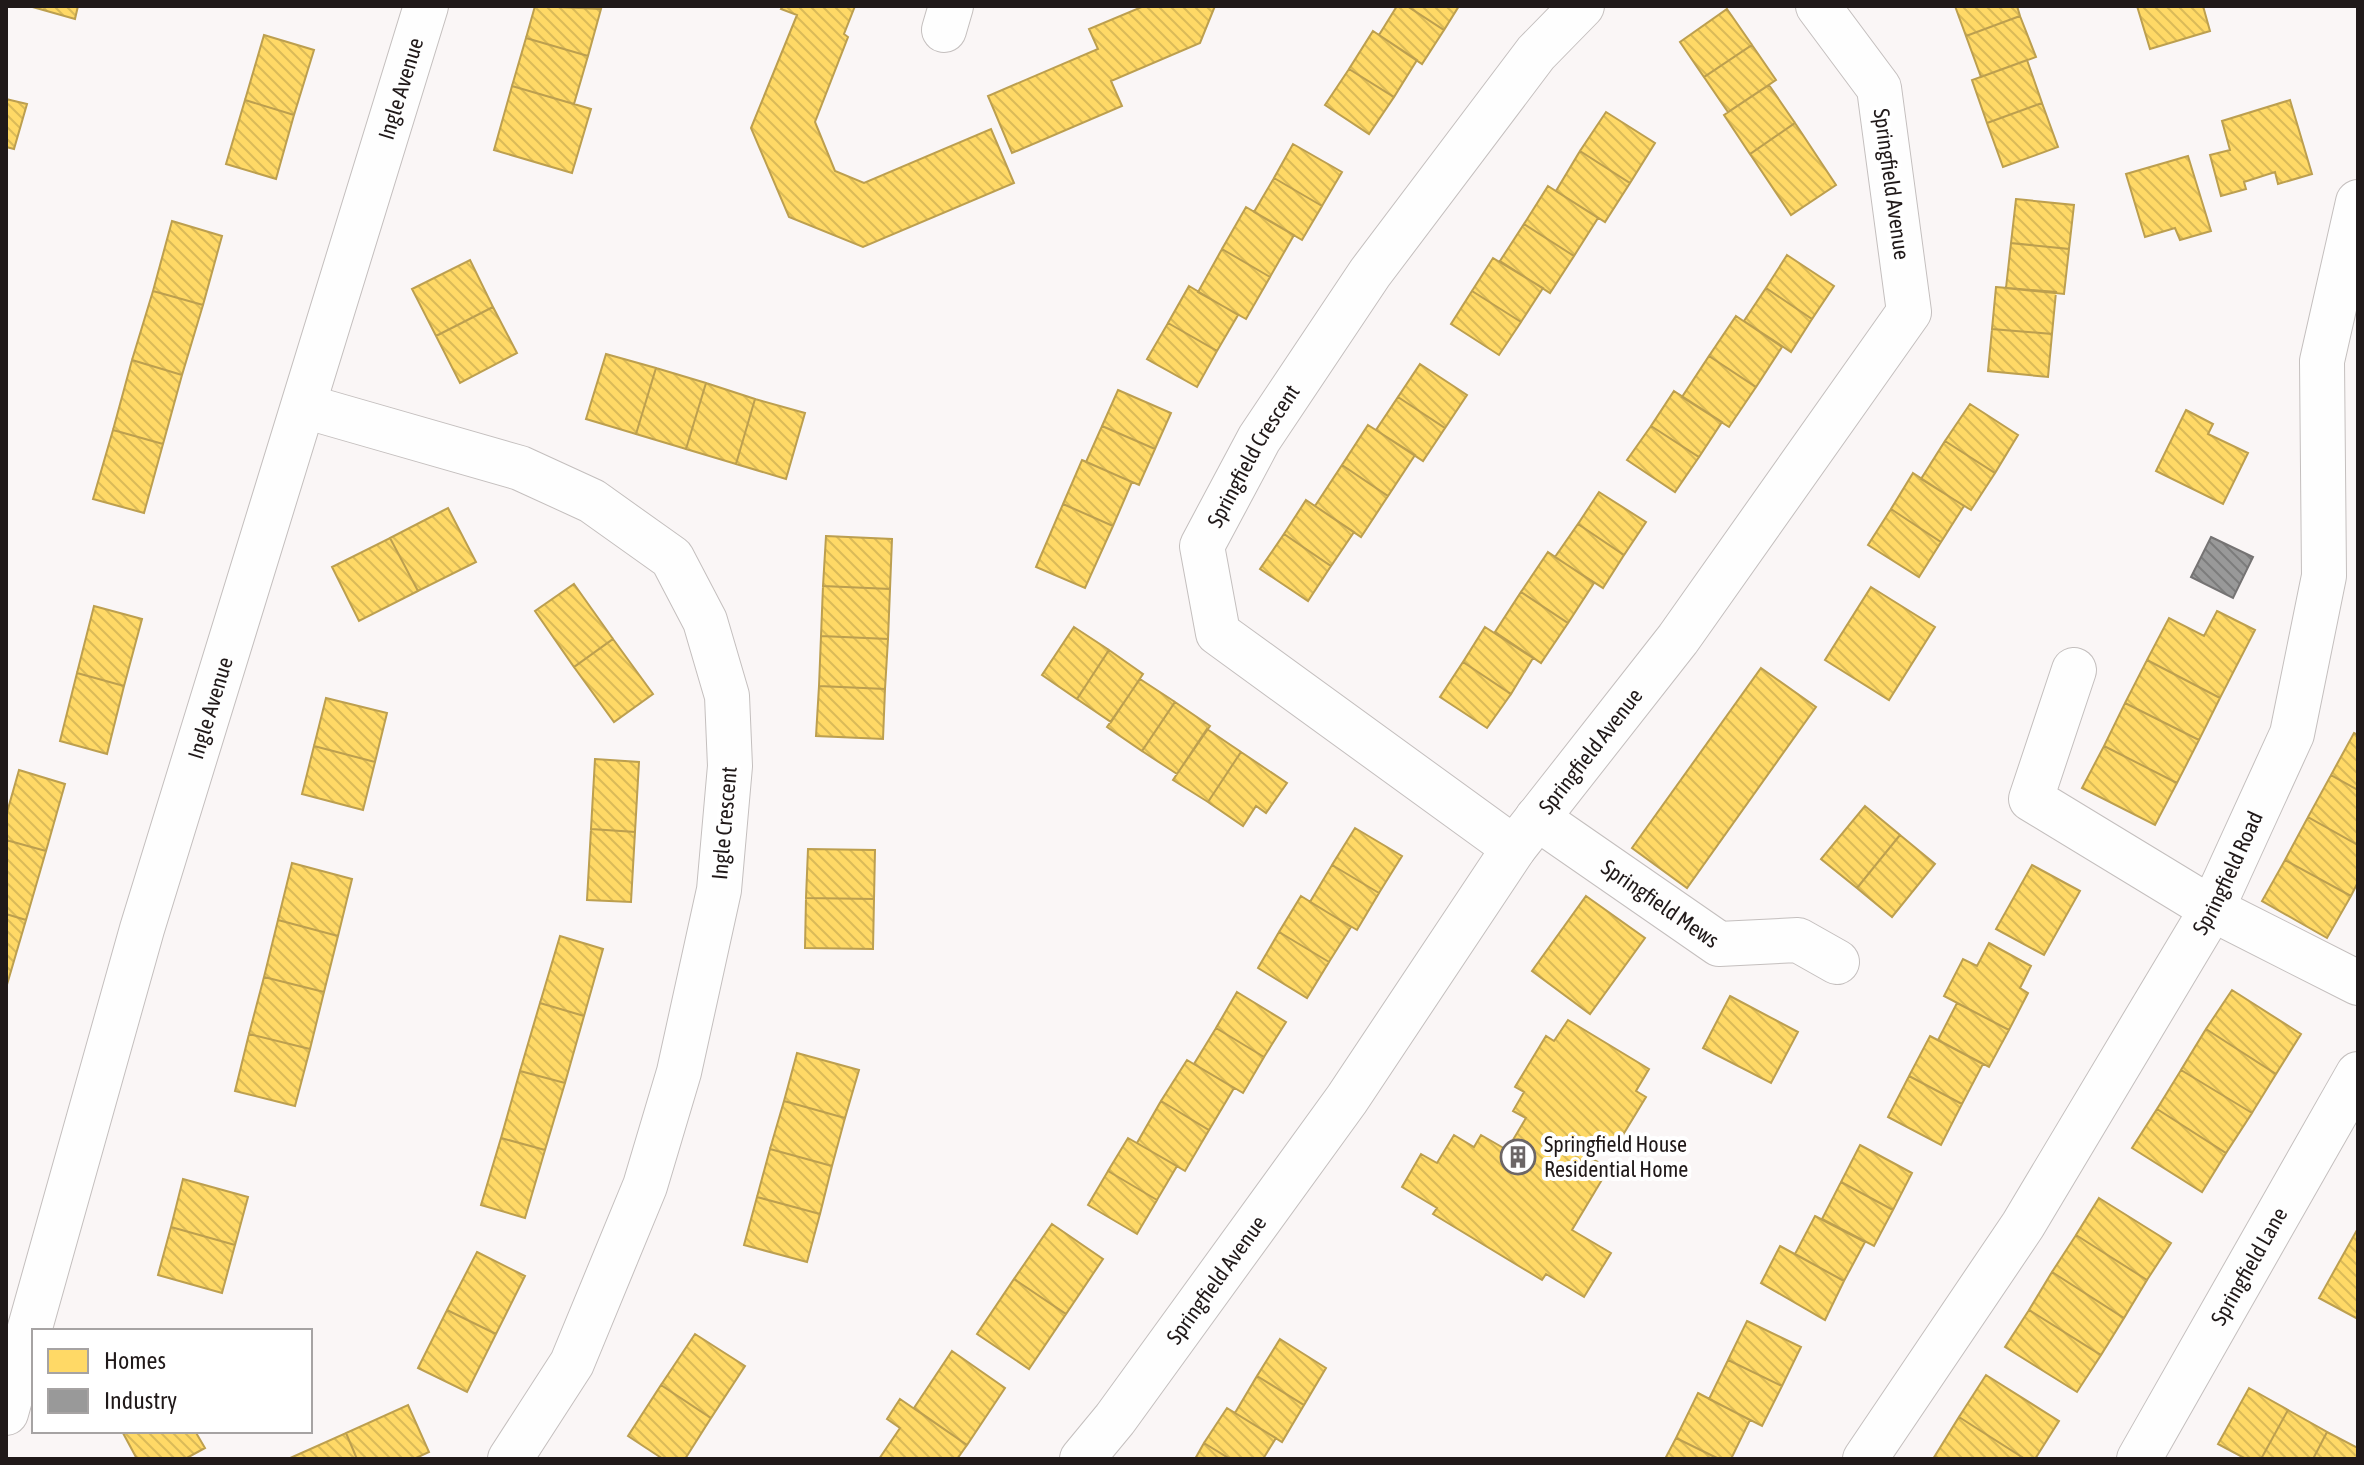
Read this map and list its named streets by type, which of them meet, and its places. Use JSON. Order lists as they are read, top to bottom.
{
  "streets": {
    "street": [
      "Ingle Avenue",
      "Springfield Avenue",
      "Springfield Crescent",
      "Ingle Crescent",
      "Springfield Road",
      "Springfield Mews",
      "Springfield Lane"
    ]
  },
  "crossings": [
    ["Ingle Avenue", "Ingle Crescent"],
    ["Springfield Avenue", "Springfield Crescent"],
    ["Springfield Avenue", "Springfield Mews"],
    ["Springfield Crescent", "Springfield Mews"]
  ],
  "places": {
    "building": ["Springfield House Residential Home"]
  },
  "legend": ["Homes", "Industry"]
}
